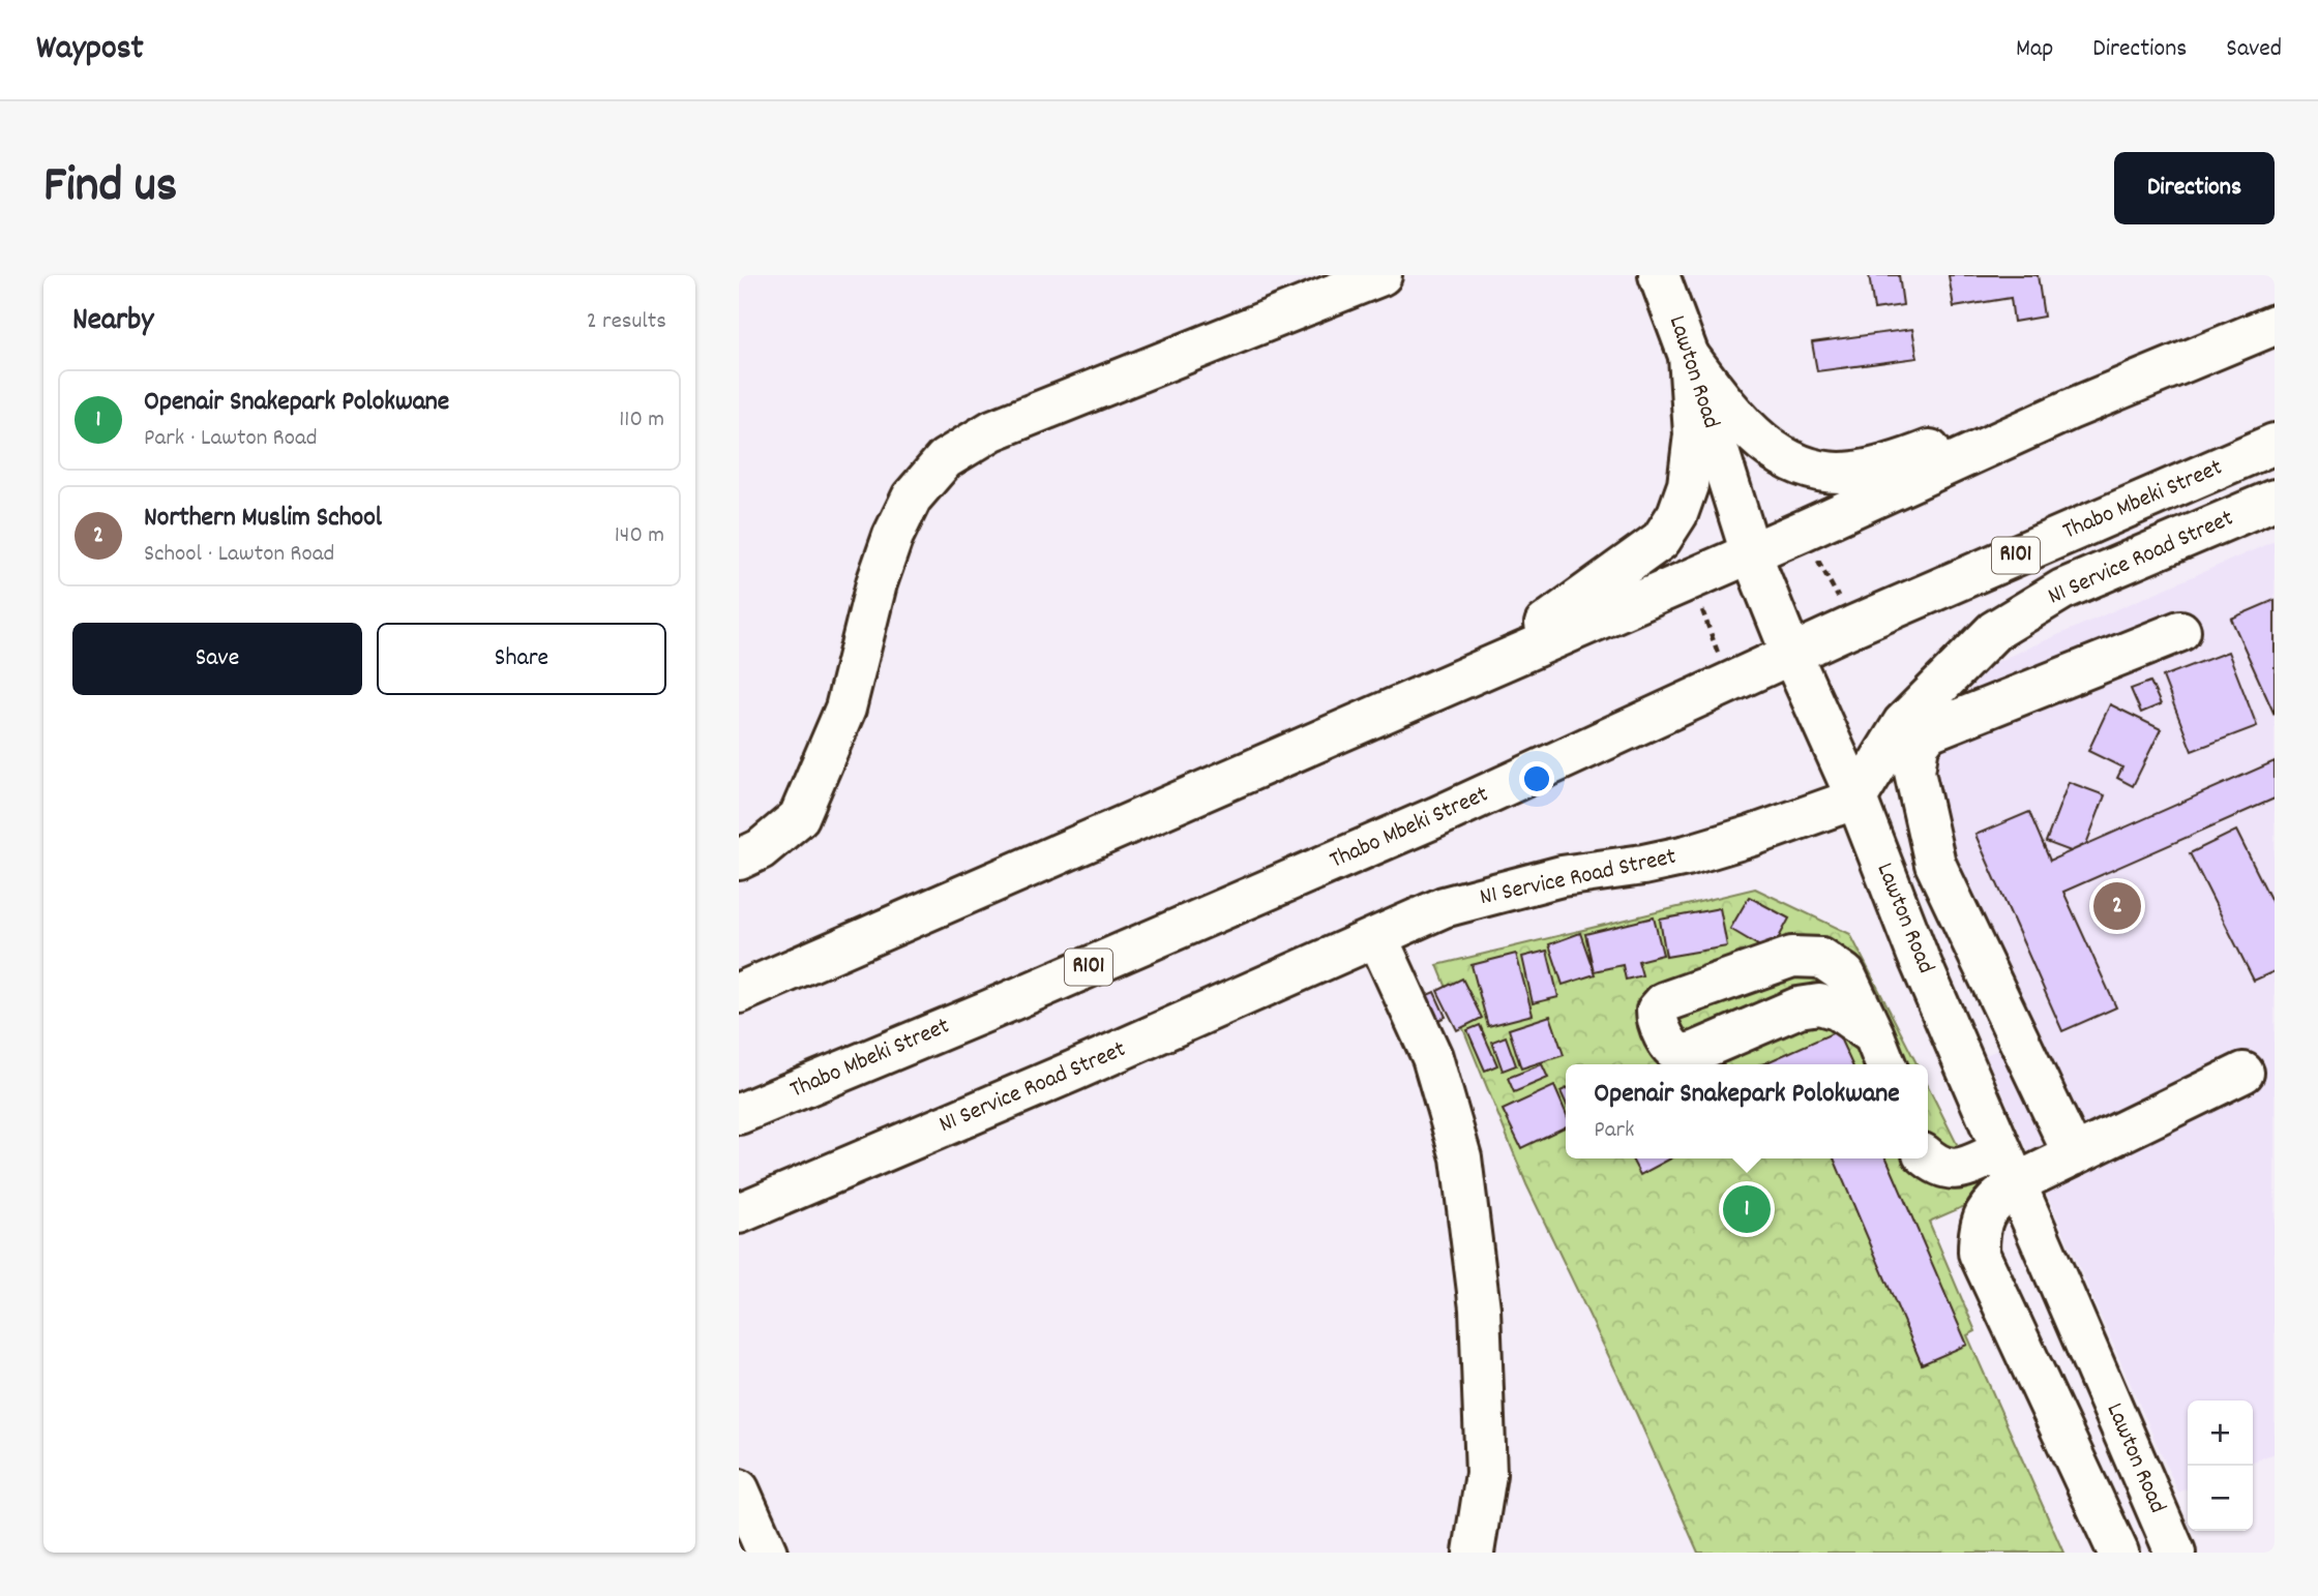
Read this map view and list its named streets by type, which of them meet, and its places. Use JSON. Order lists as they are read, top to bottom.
{
  "streets": {
    "main road": [
      "Lawton Road",
      "Thabo Mbeki Street",
      "R101",
      "N1 Service Road Street"
    ]
  },
  "crossings": [
    ["Lawton Road", "Thabo Mbeki Street"],
    ["Lawton Road", "N1 Service Road Street"]
  ],
  "page": {
    "header": "Waypost",
    "nav": ["Map", "Directions", "Saved"],
    "title": "Find us",
    "buttons": [
      "Directions",
      ["Save", "Share"]
    ],
    "heading": ["Nearby", "2 results"],
    "list": [
      {
        "mark": "1",
        "name": "Openair Snakepark Polokwane",
        "note": "Park · Lawton Road",
        "value": "110 m"
      },
      {
        "mark": "2",
        "name": "Northern Muslim School",
        "note": "School · Lawton Road",
        "value": "140 m"
      }
    ],
    "pins": ["2", "1"],
    "popup": ["Openair Snakepark Polokwane", "Park"],
    "map_buttons": ["+", "−"]
  }
}
